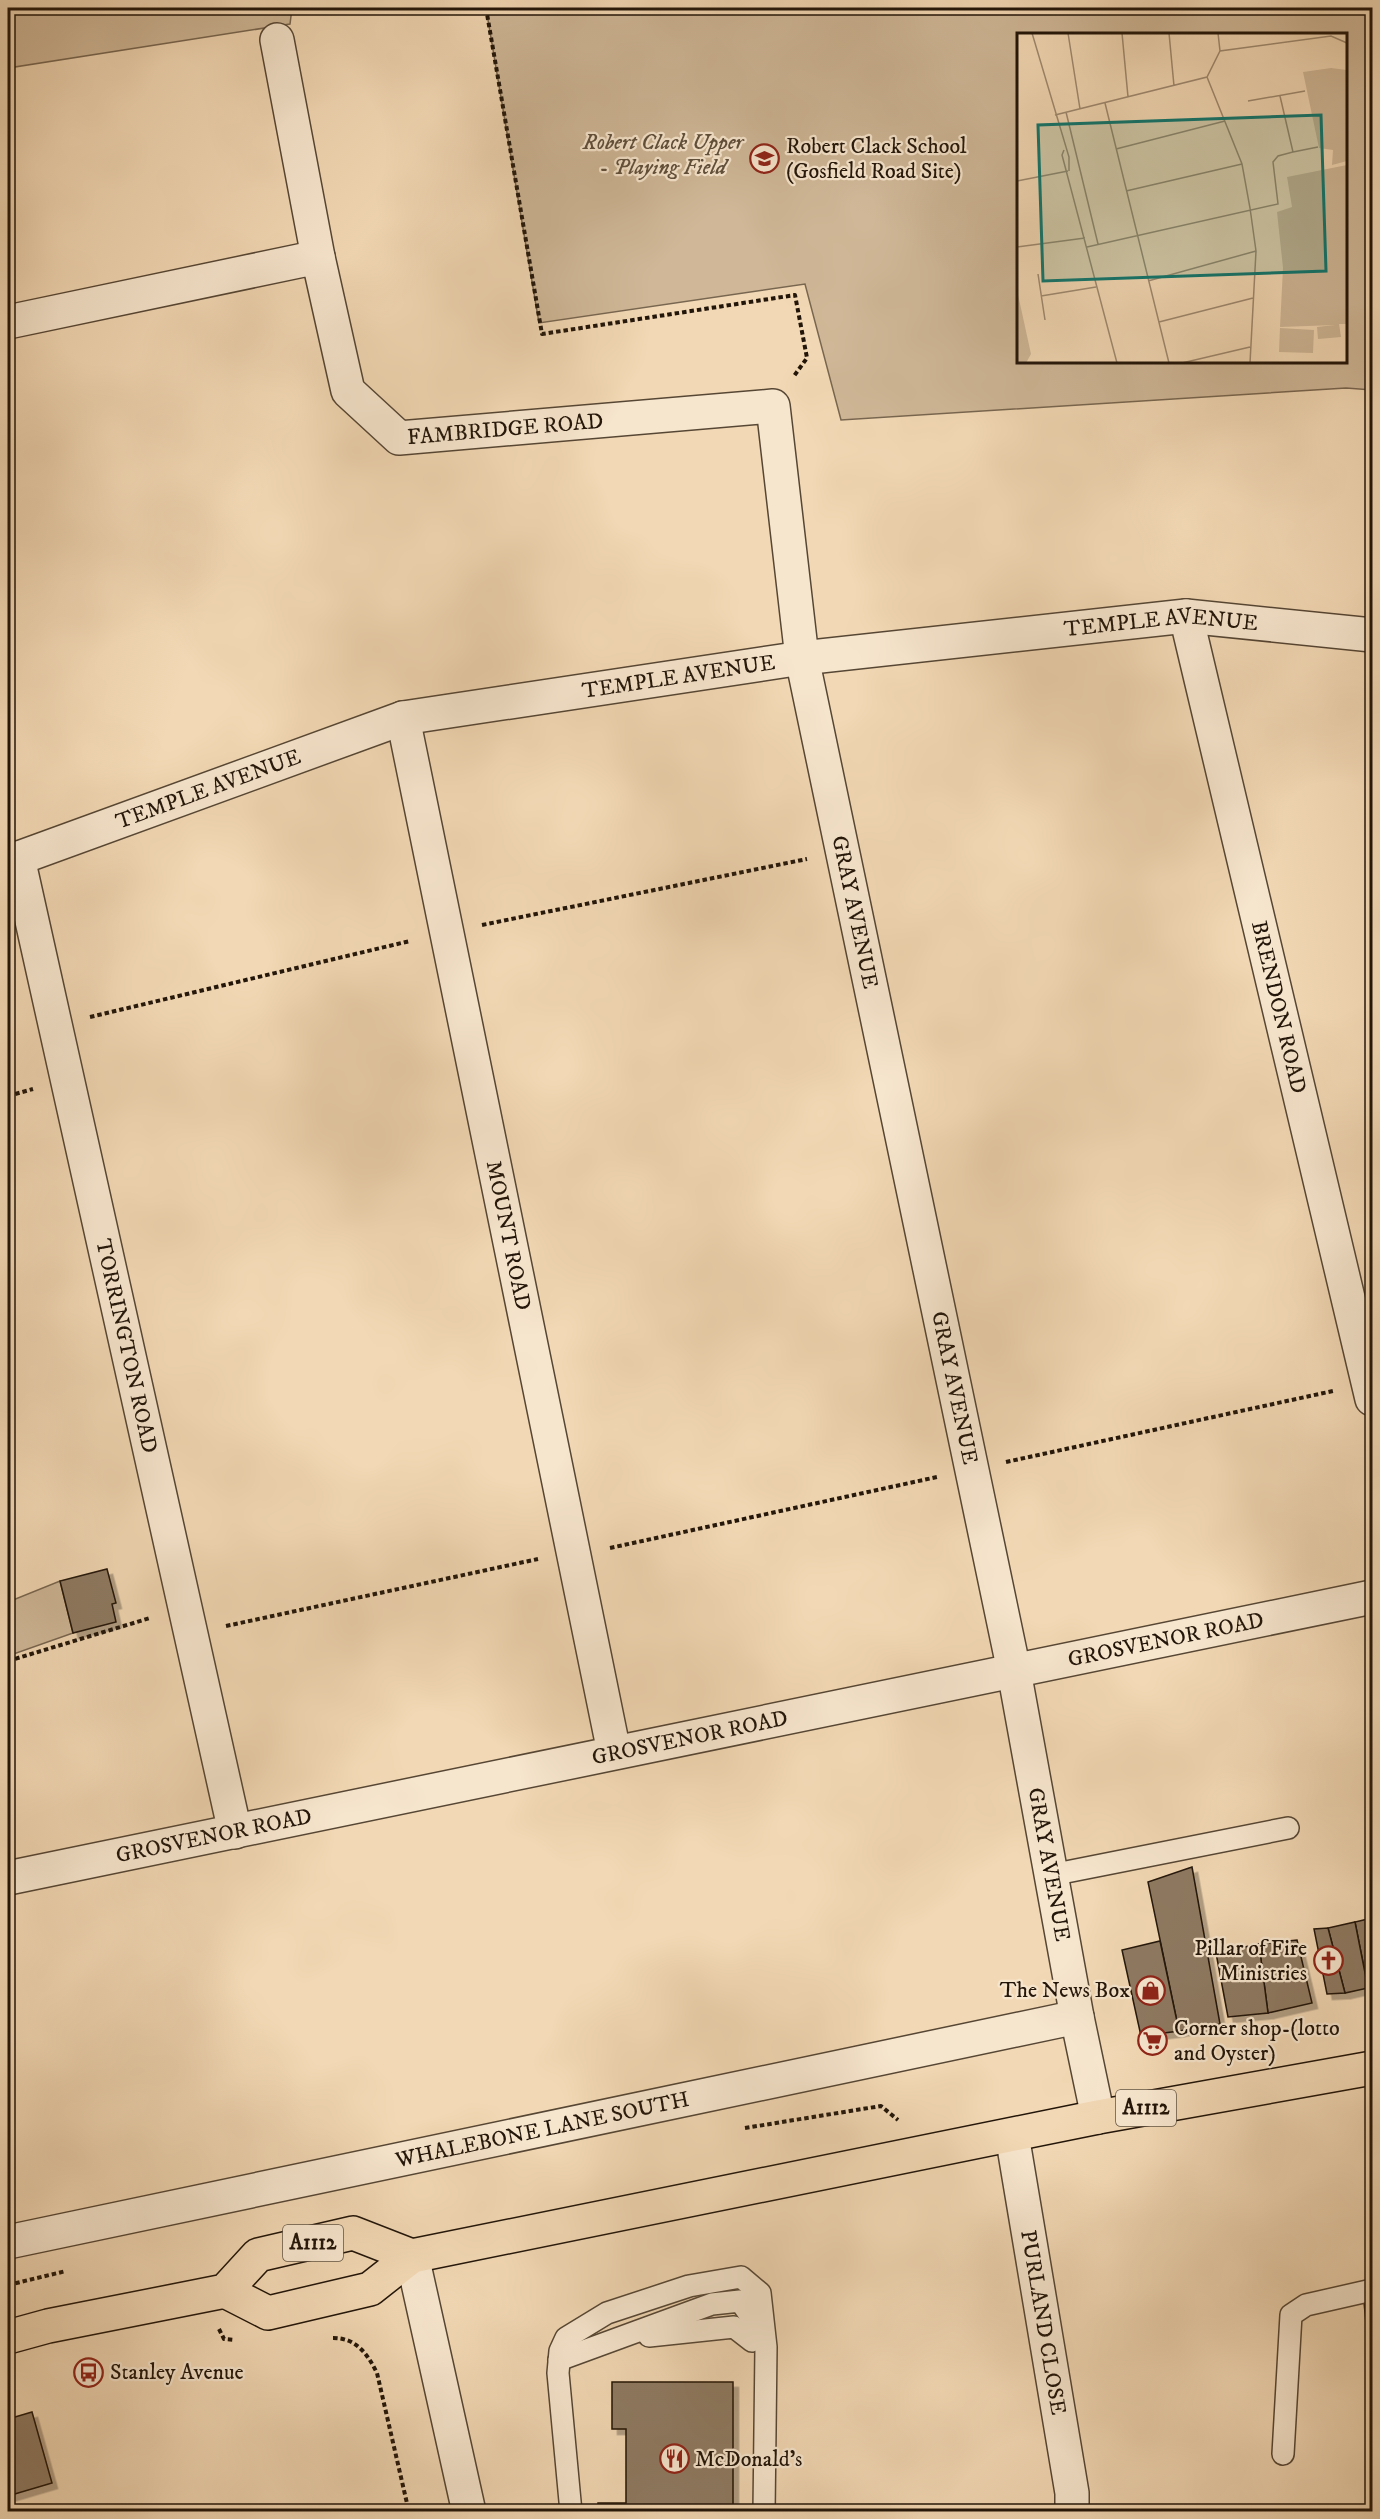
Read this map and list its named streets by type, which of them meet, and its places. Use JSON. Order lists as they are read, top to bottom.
{
  "streets": {
    "main road": ["A1112"],
    "street": [
      "FAMBRIDGE ROAD",
      "TEMPLE AVENUE",
      "GRAY AVENUE",
      "BRENDON ROAD",
      "MOUNT ROAD",
      "TORRINGTON ROAD",
      "GROSVENOR ROAD",
      "WHALEBONE LANE SOUTH",
      "PURLAND CLOSE"
    ]
  },
  "crossings": [
    ["TEMPLE AVENUE", "GRAY AVENUE"],
    ["TEMPLE AVENUE", "BRENDON ROAD"],
    ["TEMPLE AVENUE", "MOUNT ROAD"],
    ["TEMPLE AVENUE", "TORRINGTON ROAD"],
    ["GRAY AVENUE", "GROSVENOR ROAD"],
    ["GRAY AVENUE", "A1112"],
    ["GRAY AVENUE", "WHALEBONE LANE SOUTH"],
    ["MOUNT ROAD", "GROSVENOR ROAD"],
    ["TORRINGTON ROAD", "GROSVENOR ROAD"],
    ["A1112", "PURLAND CLOSE"]
  ],
  "parks": ["Robert Clack Upper - Playing Field"],
  "places": {
    "school or university": ["Robert Clack School (Gosfield Road Site)"],
    "church": ["Pillar of Fire Ministries"],
    "shop": ["The News Box"],
    "supermarket": ["Corner shop-(lotto and Oyster)"],
    "bus stop": ["Stanley Avenue"],
    "restaurant": ["McDonald's"]
  }
}
